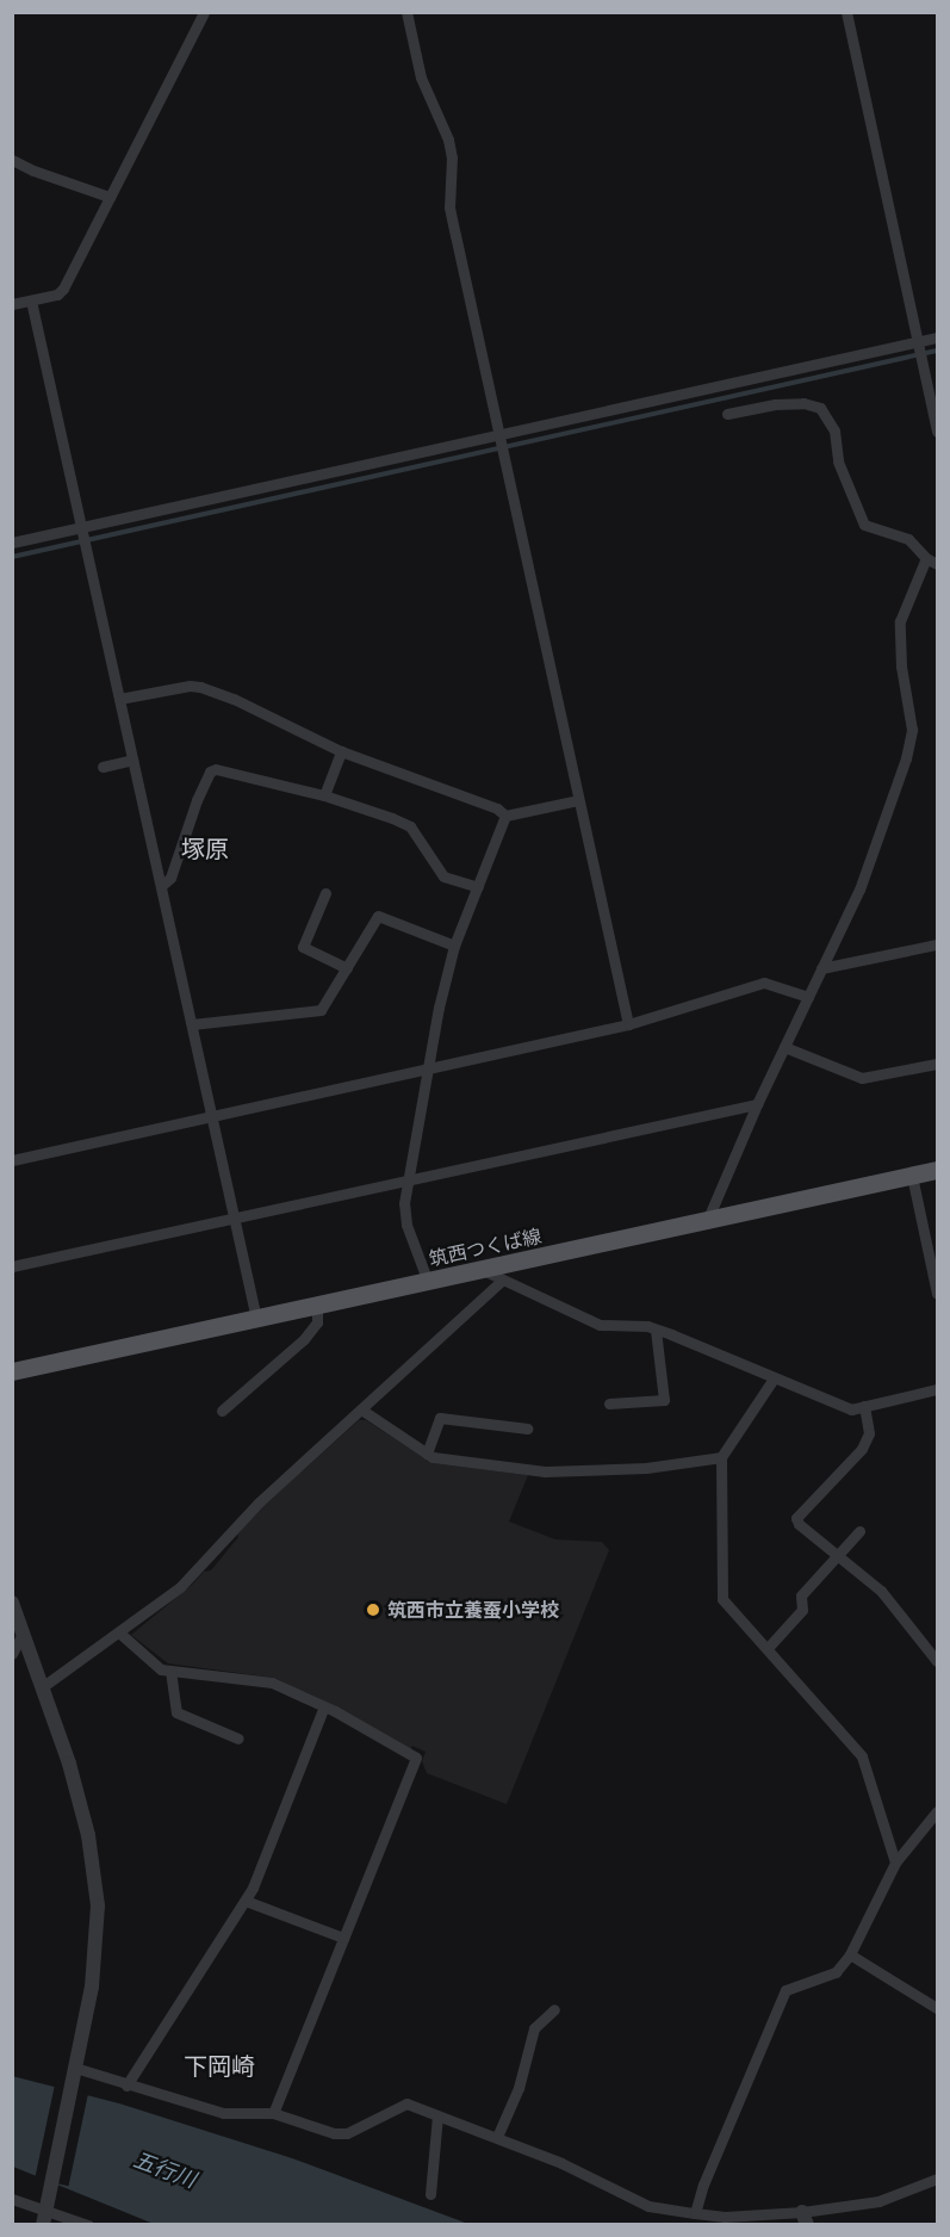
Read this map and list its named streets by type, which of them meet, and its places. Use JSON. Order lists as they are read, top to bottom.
{
  "streets": {
    "main road": ["筑西つくば線"]
  },
  "districts": ["塚原", "下岡崎"],
  "water": ["五行川"],
  "places": ["筑西市立養蚕小学校"]
}
